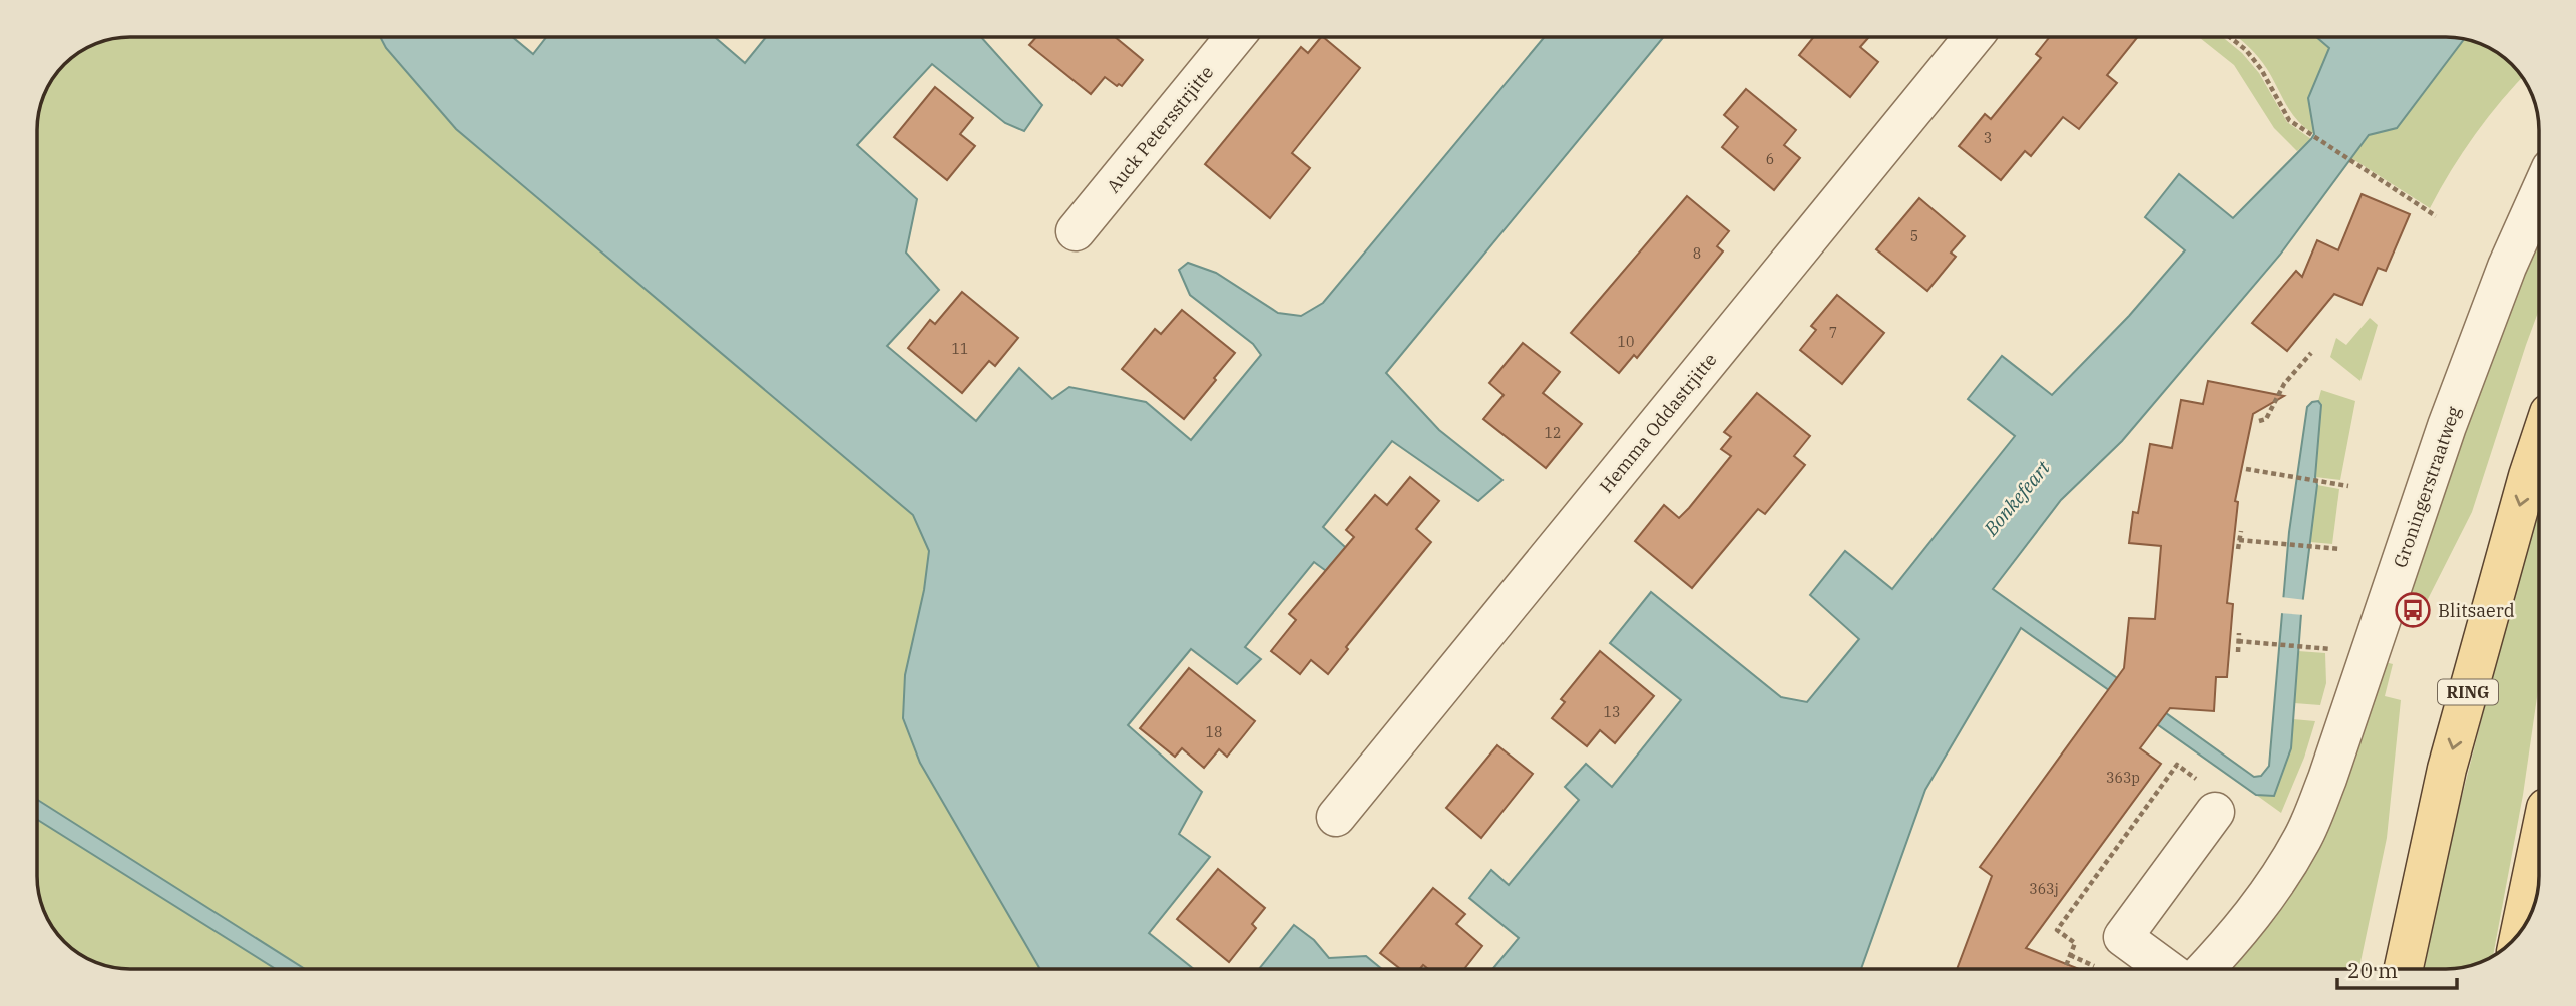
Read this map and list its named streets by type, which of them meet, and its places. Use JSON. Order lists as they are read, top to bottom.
{
  "streets": {
    "main road": ["RING"],
    "street": ["Auck Petersstrjitte", "Hemma Oddastrjitte", "Groningerstraatweg"]
  },
  "water": ["Bonkefeart"],
  "places": {
    "bus stop": ["Blitsaerd"]
  },
  "house_numbers": [
    "3",
    "6",
    "5",
    "8",
    "7",
    "10",
    "11",
    "12",
    "13",
    "18",
    "363p",
    "363j"
  ],
  "scale_bar": "20 m"
}
